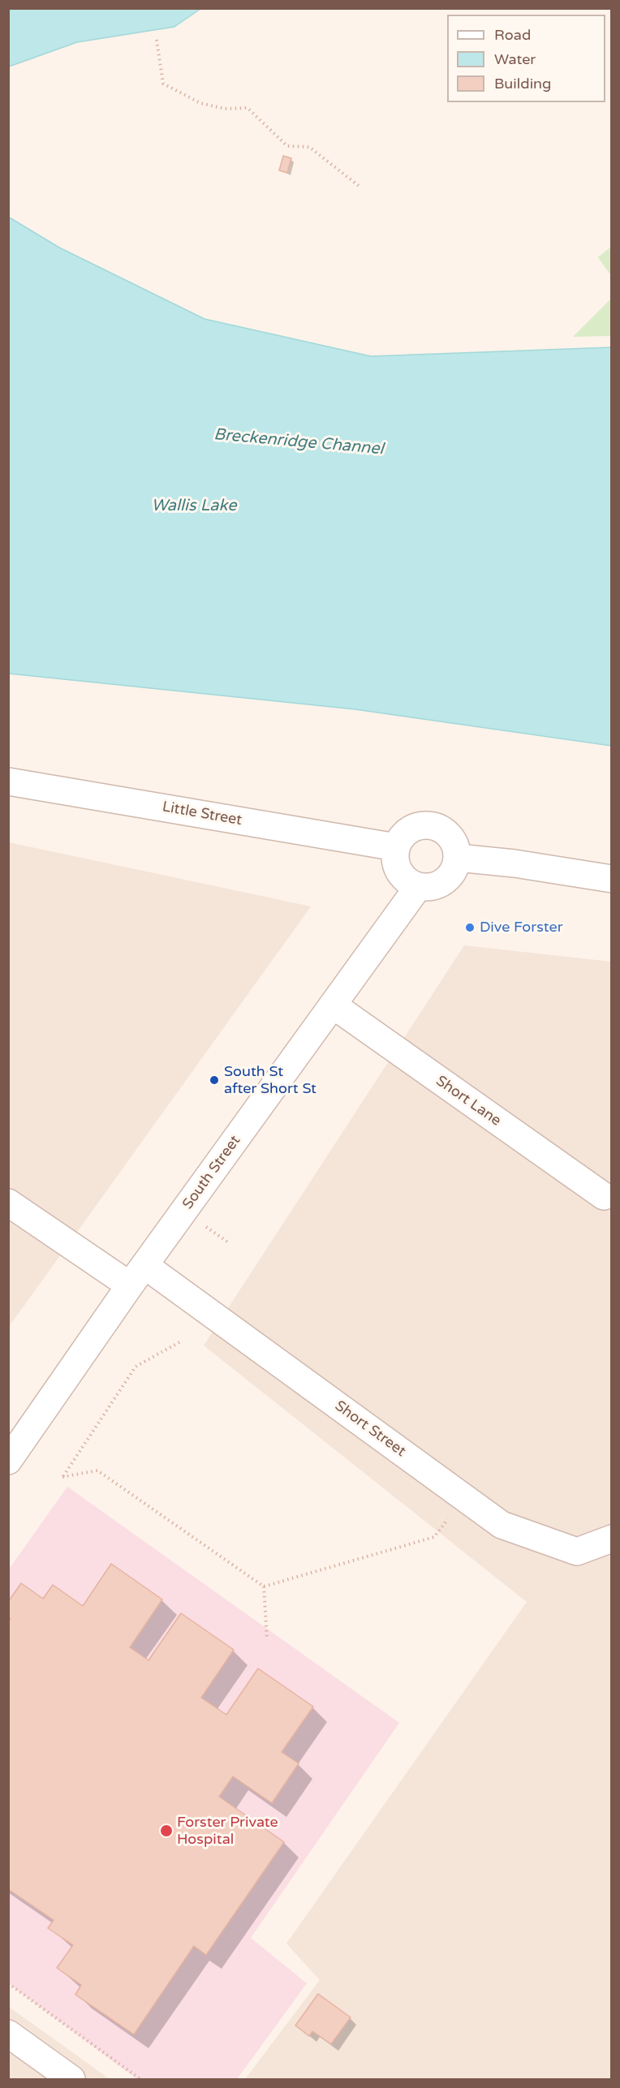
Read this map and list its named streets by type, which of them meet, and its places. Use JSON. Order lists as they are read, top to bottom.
{
  "streets": {
    "street": [
      "Little Street",
      "Short Lane",
      "South Street",
      "Short Street"
    ]
  },
  "crossings": [
    ["Little Street", "South Street"],
    ["Short Lane", "South Street"],
    ["South Street", "Short Street"]
  ],
  "water": ["Breckenridge Channel", "Wallis Lake"],
  "places": ["Dive Forster", "South St after Short St", "Forster Private Hospital"],
  "legend": ["Road", "Water", "Building"]
}
